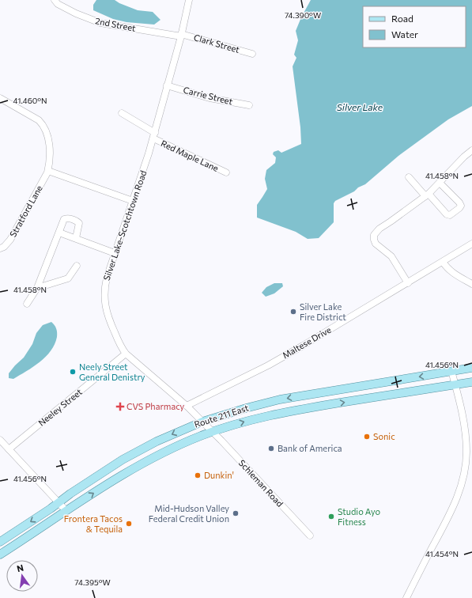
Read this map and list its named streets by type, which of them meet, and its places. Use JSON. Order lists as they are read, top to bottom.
{
  "streets": {
    "main road": ["Route 211 East"],
    "street": [
      "2nd Street",
      "Clark Street",
      "Carrie Street",
      "Red Maple Lane",
      "Stratford Lane",
      "Silver Lake-Scotchtown Road",
      "Maltese Drive",
      "Neeley Street",
      "Schleman Road"
    ]
  },
  "crossings": [
    ["2nd Street", "Clark Street"],
    ["2nd Street", "Silver Lake-Scotchtown Road"],
    ["Clark Street", "Silver Lake-Scotchtown Road"],
    ["Carrie Street", "Silver Lake-Scotchtown Road"],
    ["Red Maple Lane", "Silver Lake-Scotchtown Road"],
    ["Silver Lake-Scotchtown Road", "Maltese Drive"],
    ["Silver Lake-Scotchtown Road", "Neeley Street"],
    ["Silver Lake-Scotchtown Road", "Route 211 East"],
    ["Silver Lake-Scotchtown Road", "Schleman Road"],
    ["Route 211 East", "Schleman Road"]
  ],
  "water": ["Silver Lake"],
  "places": {
    "other": [
      "Silver Lake Fire District",
      "Neely Street General Denistry",
      "Sonic",
      "Bank of America",
      "Dunkin'",
      "Mid-Hudson Valley Federal Credit Union",
      "Studio Ayo Fitness",
      "Frontera Tacos & Tequila"
    ],
    "health": ["CVS Pharmacy"]
  },
  "legend": ["Road", "Water"],
  "north": "top",
  "coordinates": [
    "74.390°W",
    "41.460°N",
    "41.458°N",
    "41.456°N",
    "41.454°N",
    "74.395°W"
  ]
}
